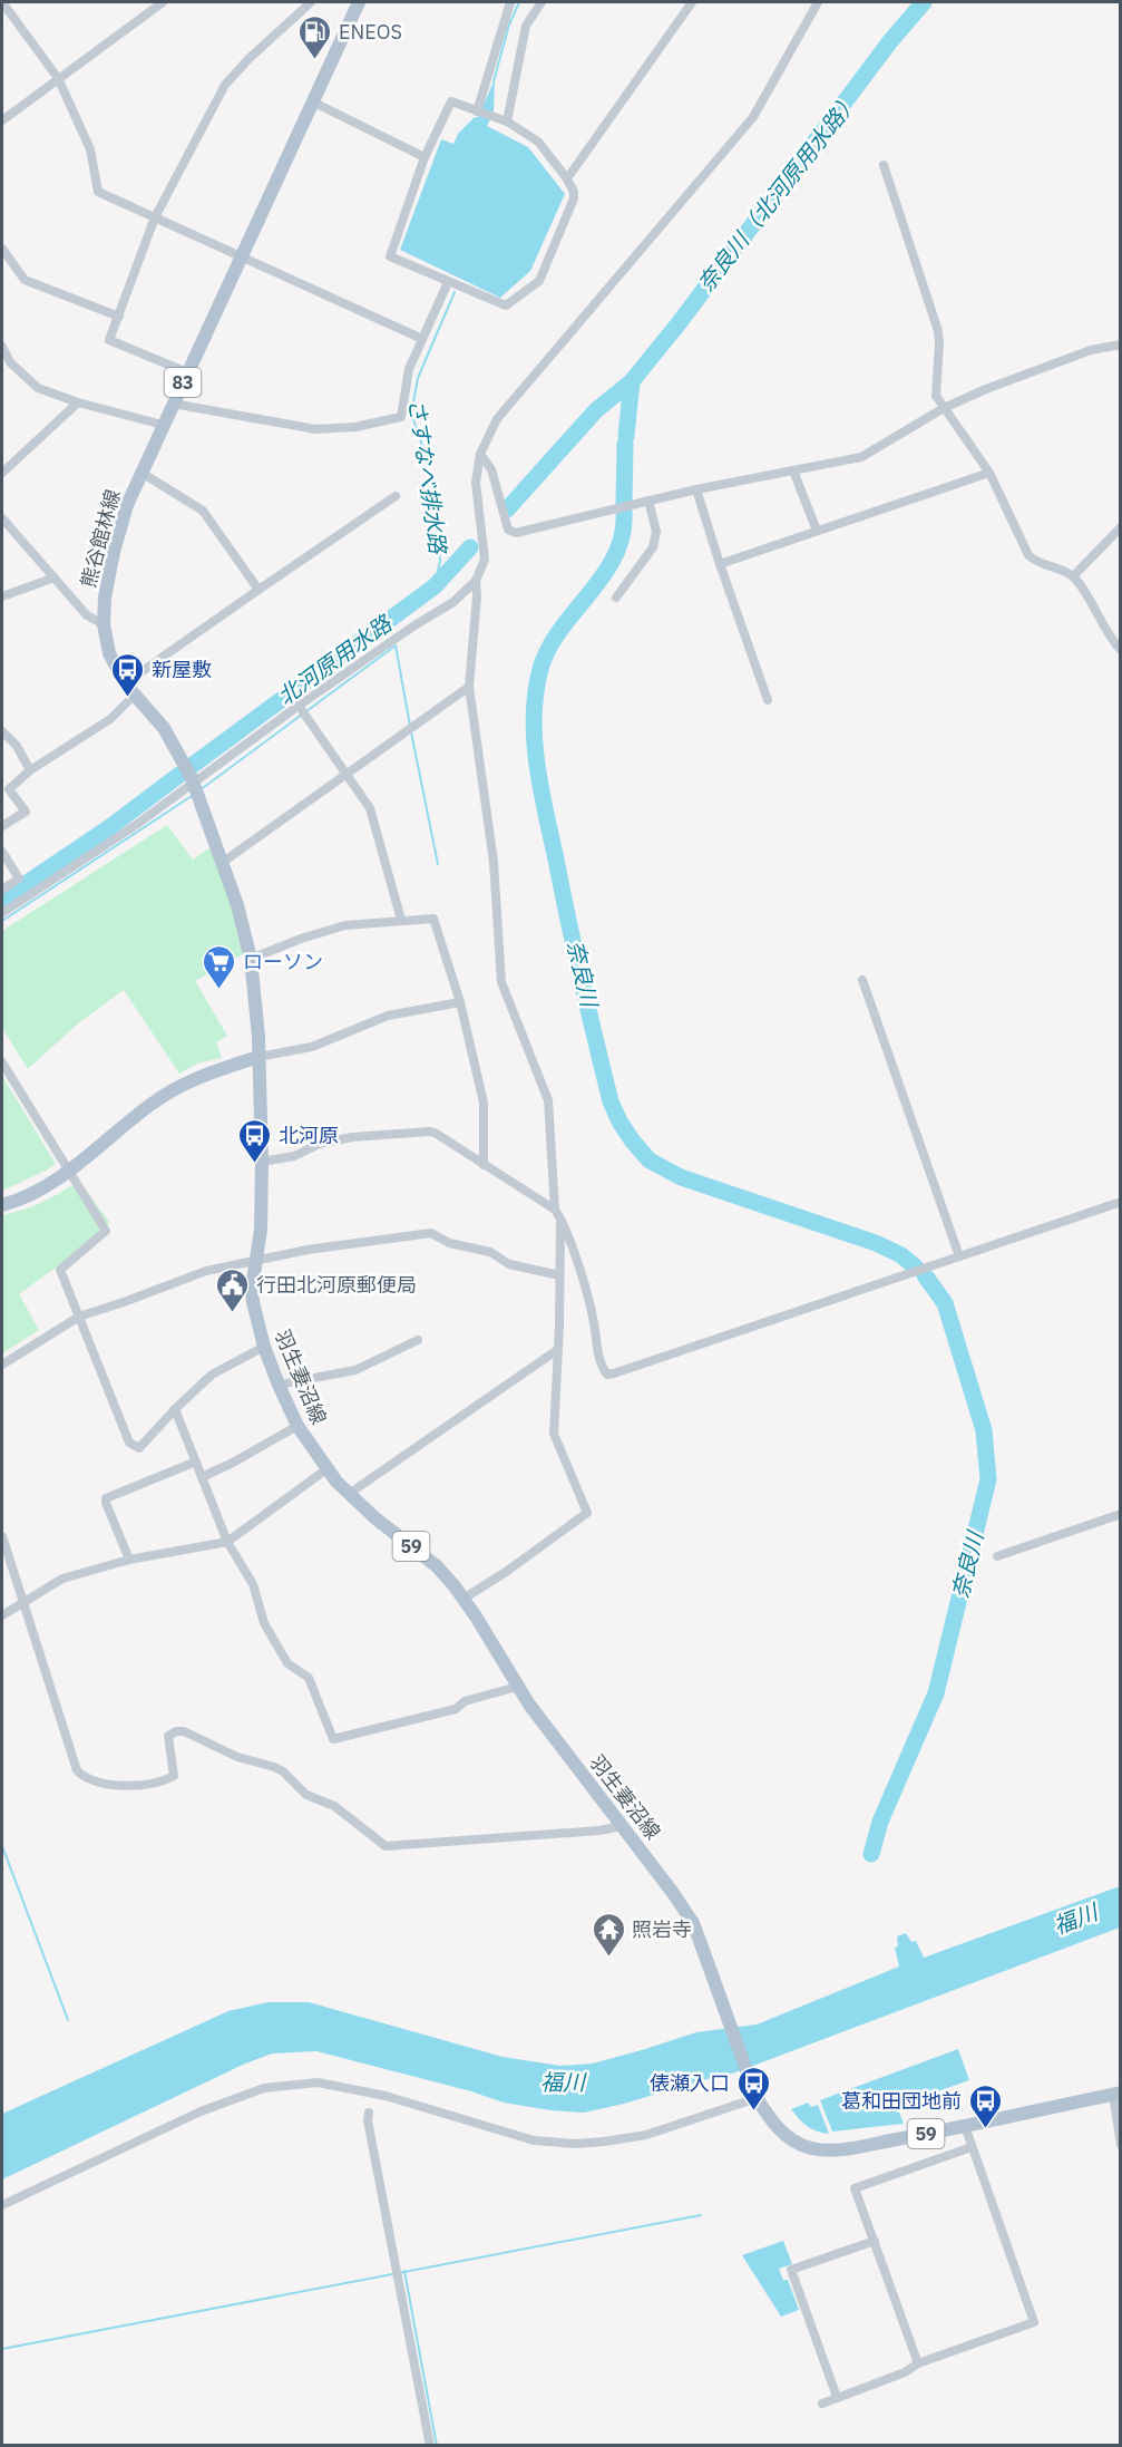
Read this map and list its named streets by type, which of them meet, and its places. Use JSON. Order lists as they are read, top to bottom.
{
  "streets": {
    "main road": [
      "83",
      "熊谷館林線",
      "羽生妻沼線",
      "59"
    ]
  },
  "crossings": [
    ["熊谷館林線", "羽生妻沼線"],
    ["羽生妻沼線", "59"]
  ],
  "water": [
    "奈良川（北河原用水路）",
    "さすなべ排水路",
    "北河原用水路",
    "奈良川",
    "福川"
  ],
  "places": {
    "fuel station": ["ENEOS"],
    "bus stop": [
      "新屋敷",
      "北河原",
      "俵瀬入口",
      "葛和田団地前"
    ],
    "supermarket": ["ローソン"],
    "public building": ["行田北河原郵便局"],
    "temple": ["照岩寺"]
  }
}
